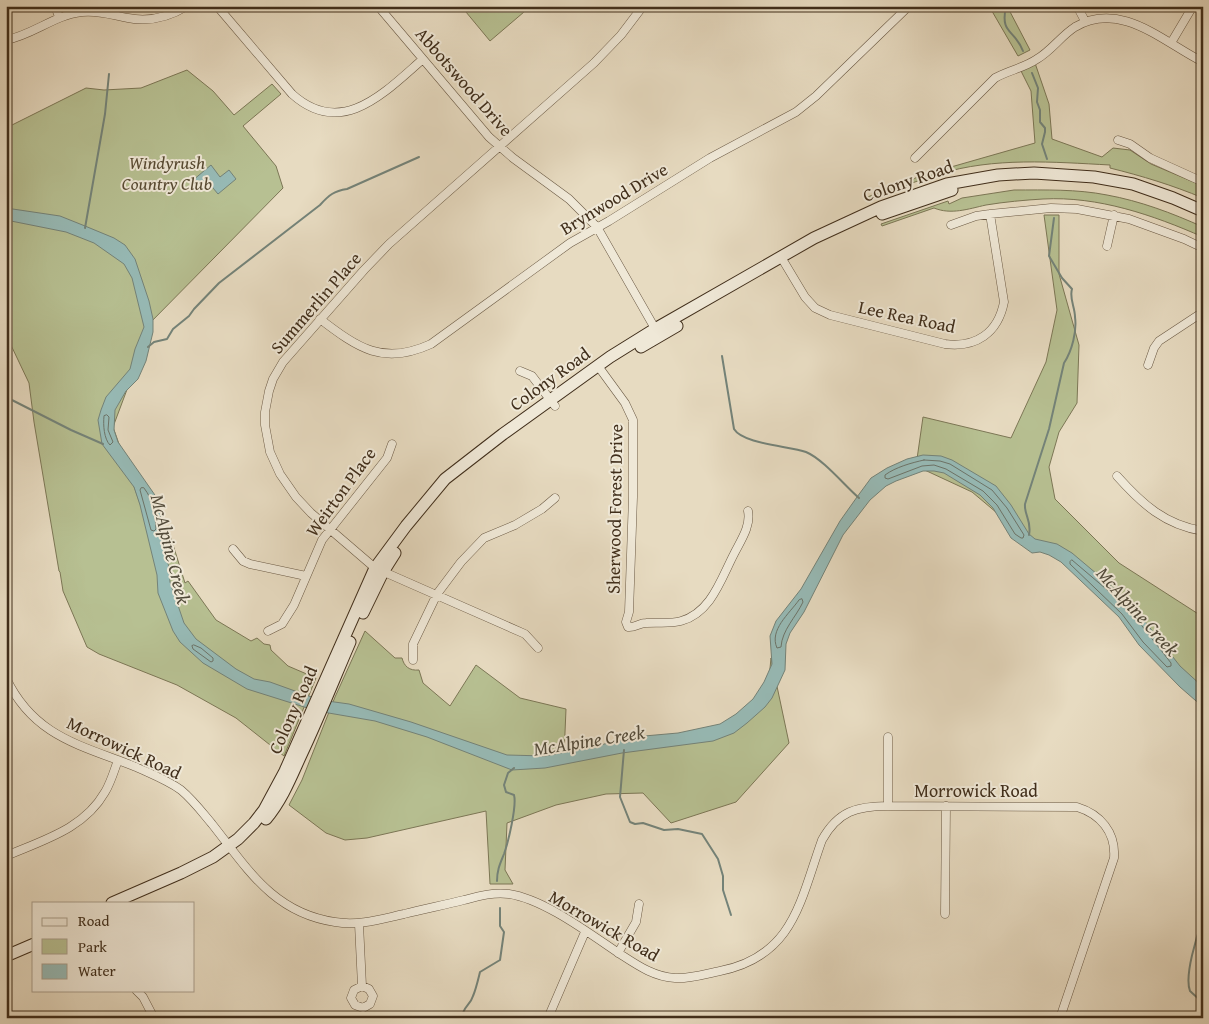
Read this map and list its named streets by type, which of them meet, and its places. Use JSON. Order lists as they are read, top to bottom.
{
  "streets": {
    "main road": ["Colony Road"],
    "street": [
      "Abbotswood Drive",
      "Brynwood Drive",
      "Summerlin Place",
      "Lee Rea Road",
      "Weirton Place",
      "Sherwood Forest Drive",
      "Morrowick Road"
    ]
  },
  "crossings": [
    ["Abbotswood Drive", "Colony Road"],
    ["Abbotswood Drive", "Brynwood Drive"],
    ["Abbotswood Drive", "Summerlin Place"],
    ["Colony Road", "Summerlin Place"],
    ["Colony Road", "Lee Rea Road"],
    ["Colony Road", "Sherwood Forest Drive"],
    ["Colony Road", "Morrowick Road"],
    ["Brynwood Drive", "Summerlin Place"],
    ["Summerlin Place", "Weirton Place"]
  ],
  "water": ["McAlpine Creek"],
  "parks": ["Windyrush Country Club"],
  "legend": ["Road", "Park", "Water"]
}
